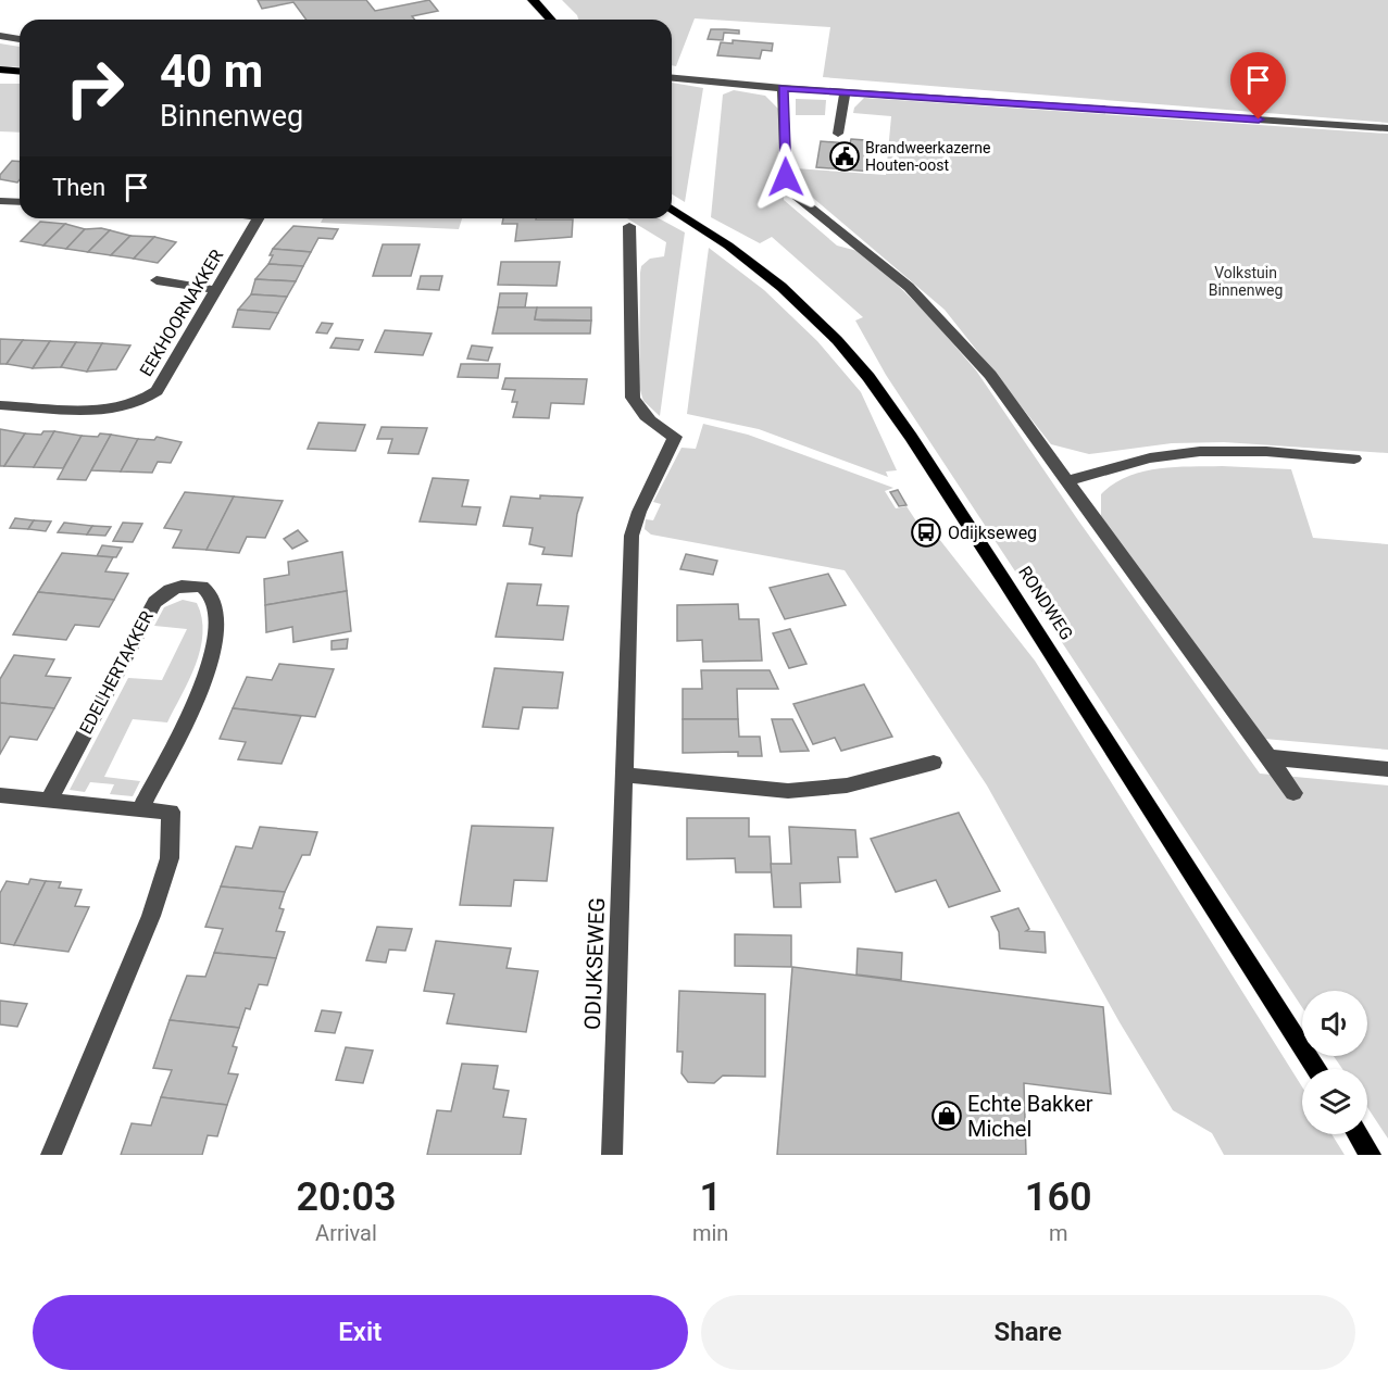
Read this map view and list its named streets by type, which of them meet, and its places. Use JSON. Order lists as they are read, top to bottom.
{
  "streets": {
    "main road": ["RONDWEG"],
    "street": ["EEKHOORNAKKER", "EDELHERTAKKER", "ODIJKSEWEG"]
  },
  "parks": ["Volkstuin Binnenweg"],
  "places": {
    "public building": ["Brandweerkazerne Houten-oost"],
    "bus stop": ["Odijkseweg"],
    "shop": ["Echte Bakker Michel"]
  },
  "page": {
    "turn": ["40 m", "Binnenweg"],
    "then": "Then",
    "eta": [
      "20:03",
      "Arrival",
      "1",
      "min",
      "160",
      "m"
    ],
    "buttons": ["Exit", "Share"]
  }
}
